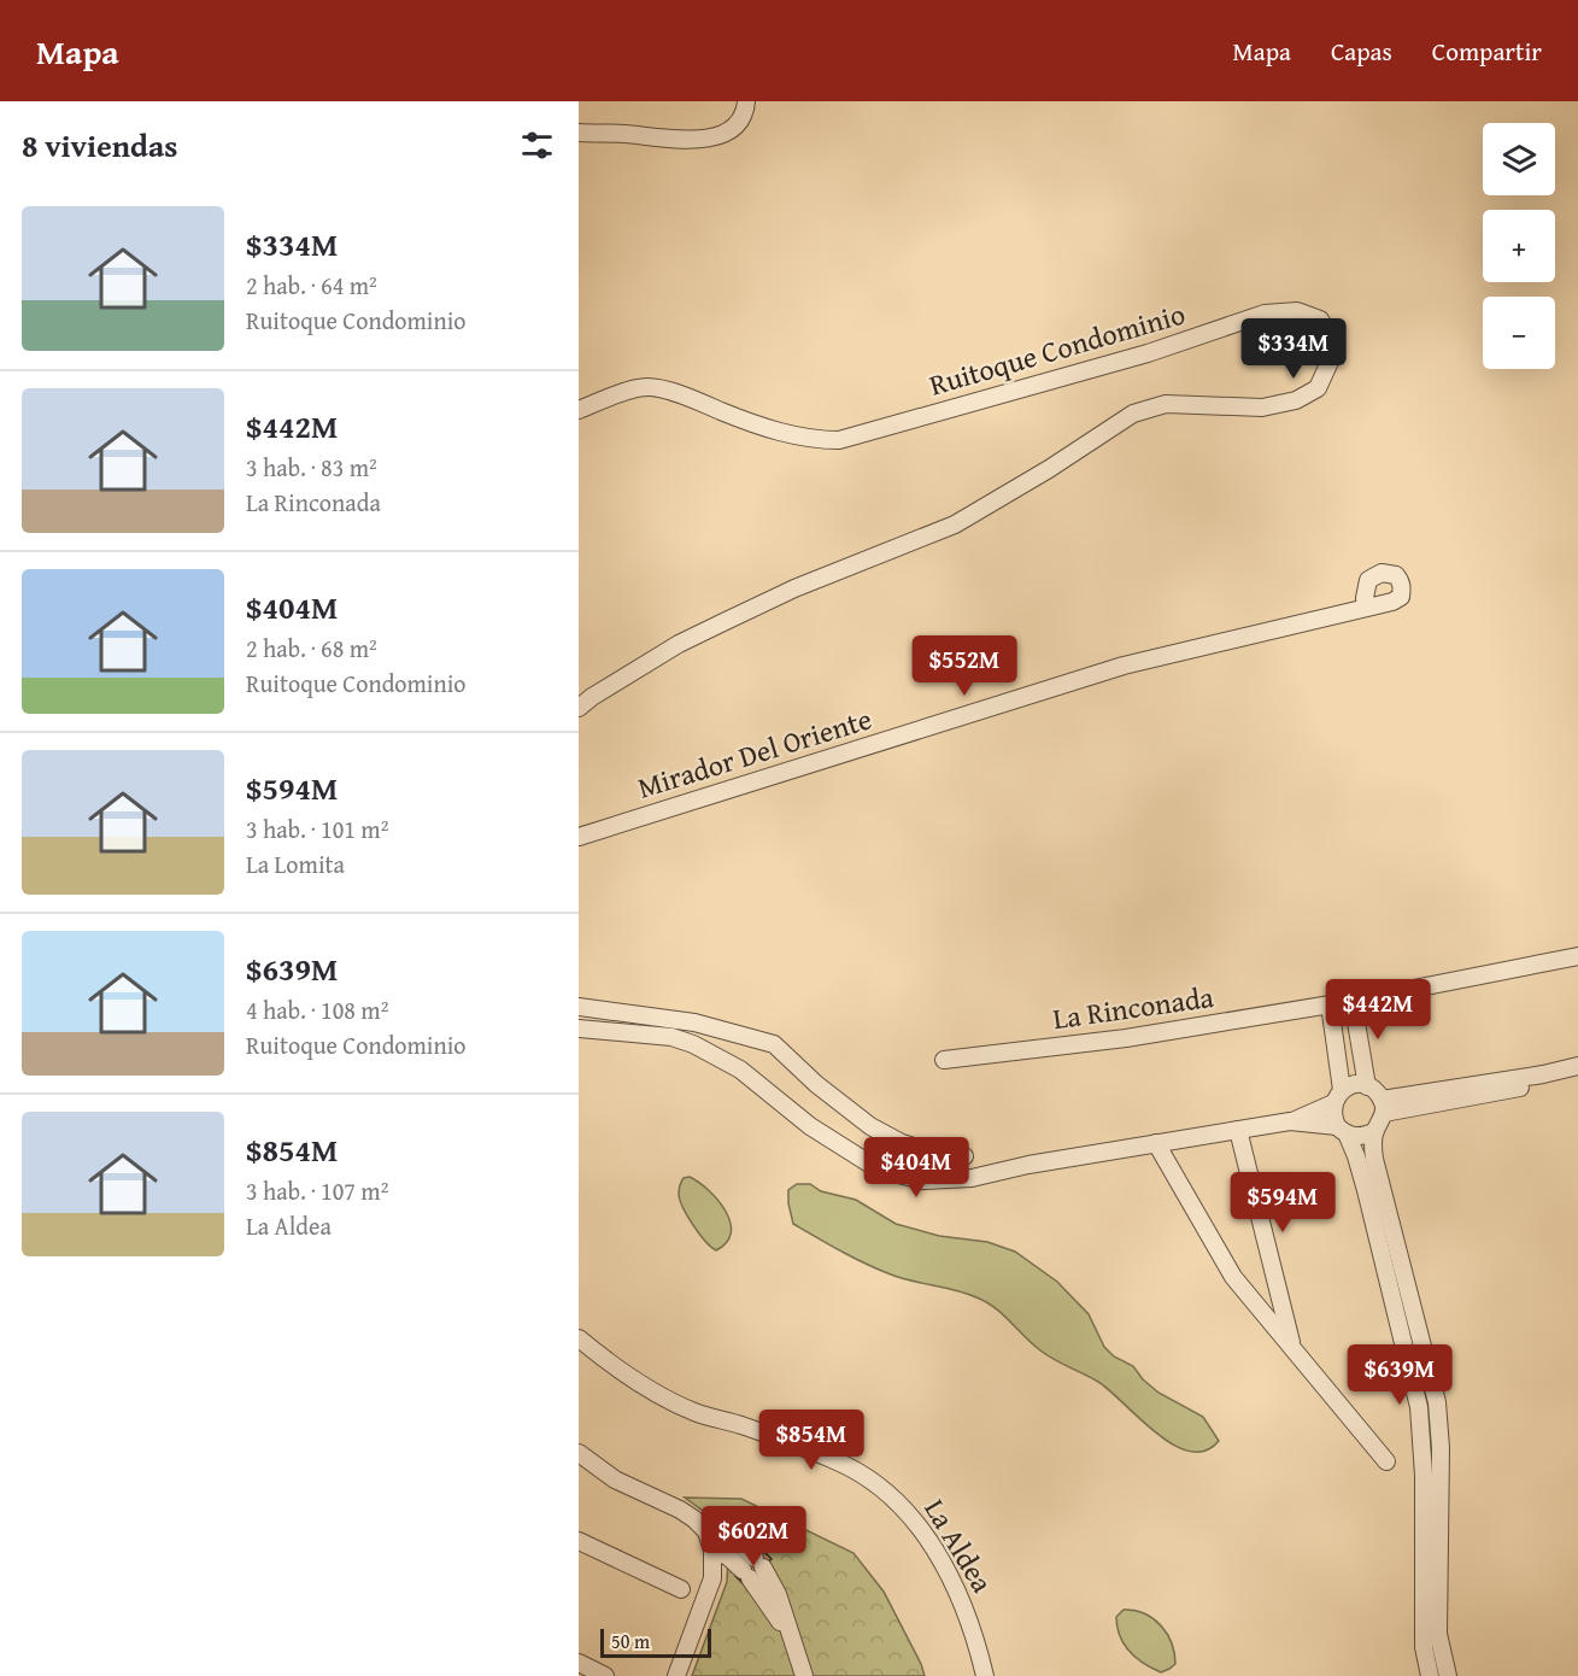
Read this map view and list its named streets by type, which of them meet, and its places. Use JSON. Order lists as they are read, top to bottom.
{
  "streets": {
    "street": [
      "Ruitoque Condominio",
      "Mirador Del Oriente",
      "La Rinconada",
      "La Aldea"
    ]
  },
  "scale_bar": "50 m",
  "page": {
    "header": "Mapa",
    "nav": ["Mapa", "Capas", "Compartir"],
    "heading": "8 viviendas",
    "map_buttons": ["+", "−"],
    "list": [
      {
        "name": "$334M",
        "note": "2 hab. · 64 m² · Ruitoque Condominio"
      },
      {
        "name": "$442M",
        "note": "3 hab. · 83 m² · La Rinconada"
      },
      {
        "name": "$404M",
        "note": "2 hab. · 68 m² · Ruitoque Condominio"
      },
      {
        "name": "$594M",
        "note": "3 hab. · 101 m² · La Lomita"
      },
      {
        "name": "$639M",
        "note": "4 hab. · 108 m² · Ruitoque Condominio"
      },
      {
        "name": "$854M",
        "note": "3 hab. · 107 m² · La Aldea"
      }
    ],
    "price": [
      "$334M",
      "$552M",
      "$442M",
      "$404M",
      "$594M",
      "$639M",
      "$854M",
      "$602M"
    ],
    "scale": "50 m"
  }
}
